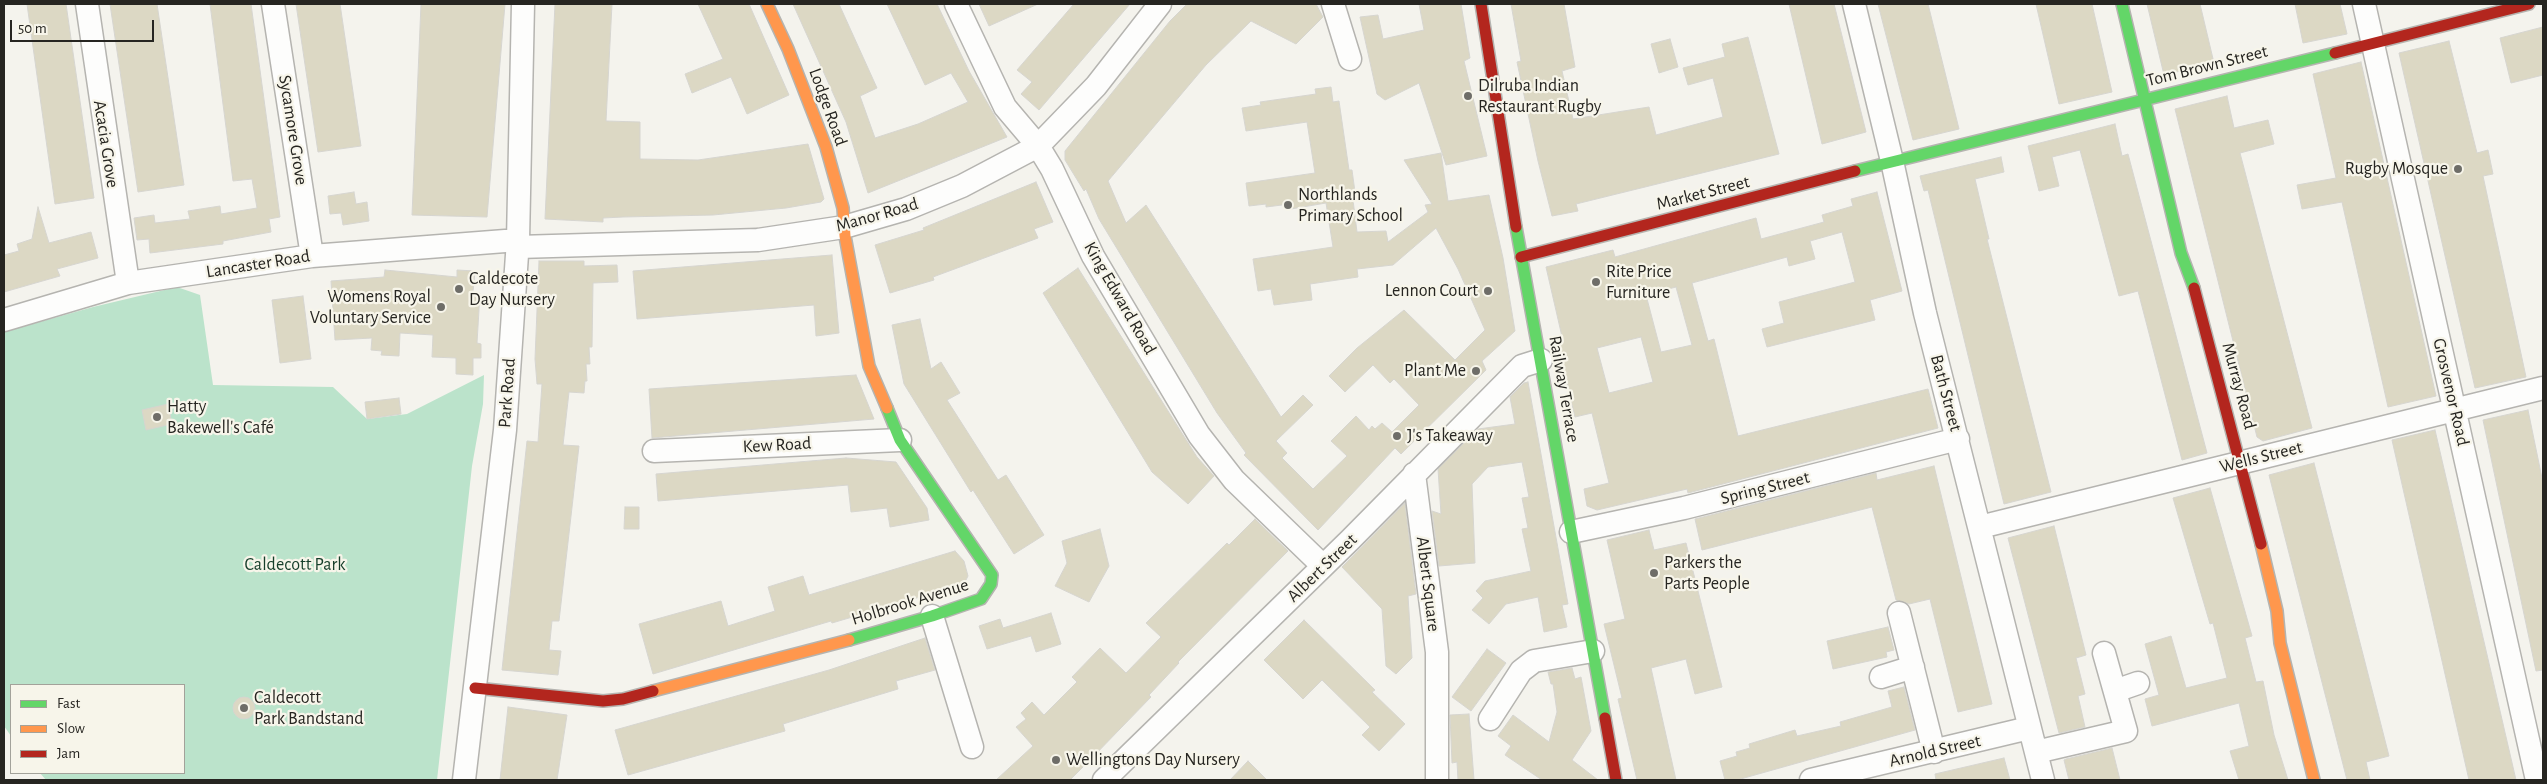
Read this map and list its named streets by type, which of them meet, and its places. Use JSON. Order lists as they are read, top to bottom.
{
  "streets": {
    "street": [
      "Tom Brown Street",
      "Lodge Road",
      "Sycamore Grove",
      "Acacia Grove",
      "Market Street",
      "Manor Road",
      "Lancaster Road",
      "King Edward Road",
      "Murray Road",
      "Railway Terrace",
      "Grosvenor Road",
      "Park Road",
      "Bath Street",
      "Kew Road",
      "Wells Street",
      "Spring Street",
      "Albert Street",
      "Albert Square",
      "Holbrook Avenue",
      "Arnold Street"
    ]
  },
  "crossings": [
    ["Tom Brown Street", "Market Street"],
    ["Tom Brown Street", "Murray Road"],
    ["Tom Brown Street", "Grosvenor Road"],
    ["Tom Brown Street", "Bath Street"],
    ["Lodge Road", "Manor Road"],
    ["Lodge Road", "Holbrook Avenue"],
    ["Sycamore Grove", "Lancaster Road"],
    ["Acacia Grove", "Lancaster Road"],
    ["Market Street", "Railway Terrace"],
    ["Market Street", "Bath Street"],
    ["Manor Road", "Lancaster Road"],
    ["Manor Road", "King Edward Road"],
    ["Manor Road", "Park Road"],
    ["Manor Road", "Holbrook Avenue"],
    ["Lancaster Road", "Park Road"],
    ["King Edward Road", "Albert Street"],
    ["Murray Road", "Wells Street"],
    ["Railway Terrace", "Spring Street"],
    ["Railway Terrace", "Albert Street"],
    ["Grosvenor Road", "Wells Street"],
    ["Park Road", "Holbrook Avenue"],
    ["Bath Street", "Wells Street"],
    ["Bath Street", "Spring Street"],
    ["Bath Street", "Arnold Street"],
    ["Kew Road", "Holbrook Avenue"],
    ["Albert Street", "Albert Square"]
  ],
  "parks": ["Caldecott Park"],
  "places": [
    "Dilruba Indian Restaurant Rugby",
    "Rugby Mosque",
    "Northlands Primary School",
    "Rite Price Furniture",
    "Caldecote Day Nursery",
    "Lennon Court",
    "Womens Royal Voluntary Service",
    "Plant Me",
    "Hatty Bakewell's Café",
    "J's Takeaway",
    "Parkers the Parts People",
    "Caldecott Park Bandstand",
    "Wellingtons Day Nursery"
  ],
  "legend": ["Fast", "Slow", "Jam"],
  "scale_bar": "50 m"
}
